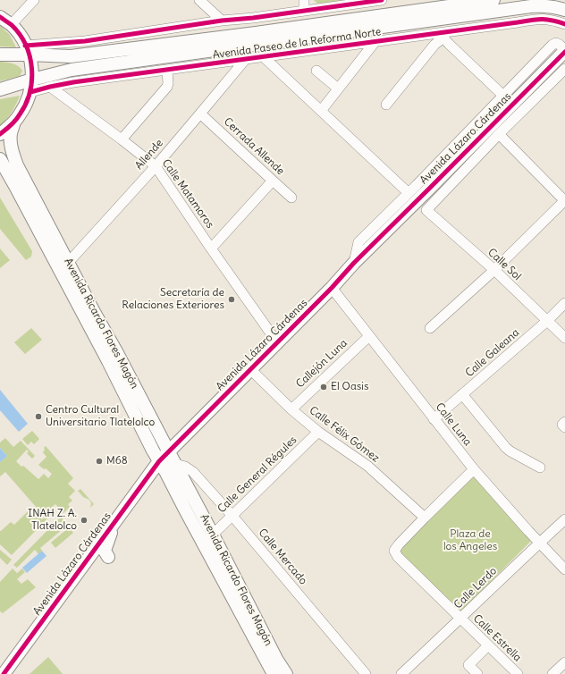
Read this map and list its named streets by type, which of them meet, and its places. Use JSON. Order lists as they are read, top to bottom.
{
  "streets": {
    "main road": ["Avenida Paseo de la Reforma Norte", "Avenida Lázaro Cárdenas", "Avenida Ricardo Flores Magón"],
    "street": [
      "Cerrada Allende",
      "Allende",
      "Calle Matamoros",
      "Calle Sol",
      "Calle Galeana",
      "Callejón Luna",
      "Calle Luna",
      "Calle Félix Gómez",
      "Calle General Régules",
      "Calle Mercado",
      "Calle Lerdo",
      "Calle Estrella"
    ]
  },
  "crossings": [
    ["Avenida Paseo de la Reforma Norte", "Allende"],
    ["Avenida Paseo de la Reforma Norte", "Calle Matamoros"],
    ["Avenida Lázaro Cárdenas", "Calle Matamoros"],
    ["Avenida Lázaro Cárdenas", "Avenida Ricardo Flores Magón"],
    ["Avenida Lázaro Cárdenas", "Calle Luna"],
    ["Avenida Lázaro Cárdenas", "Calle Félix Gómez"],
    ["Cerrada Allende", "Allende"],
    ["Allende", "Calle Matamoros"],
    ["Allende", "Avenida Ricardo Flores Magón"],
    ["Calle Sol", "Calle Galeana"],
    ["Avenida Ricardo Flores Magón", "Calle General Régules"],
    ["Avenida Ricardo Flores Magón", "Calle Mercado"],
    ["Calle Galeana", "Calle Luna"],
    ["Callejón Luna", "Calle Luna"],
    ["Callejón Luna", "Calle Félix Gómez"],
    ["Calle Luna", "Calle Lerdo"],
    ["Calle Félix Gómez", "Calle General Régules"],
    ["Calle Félix Gómez", "Calle Estrella"],
    ["Calle General Régules", "Calle Mercado"],
    ["Calle Lerdo", "Calle Estrella"]
  ],
  "parks": ["Plaza de los Angeles"],
  "places": [
    "Secretaría de Relaciones Exteriores",
    "El Oasis",
    "Centro Cultural Universitario Tlatelolco",
    "M68",
    "INAH Z. A. Tlatelolco"
  ]
}
